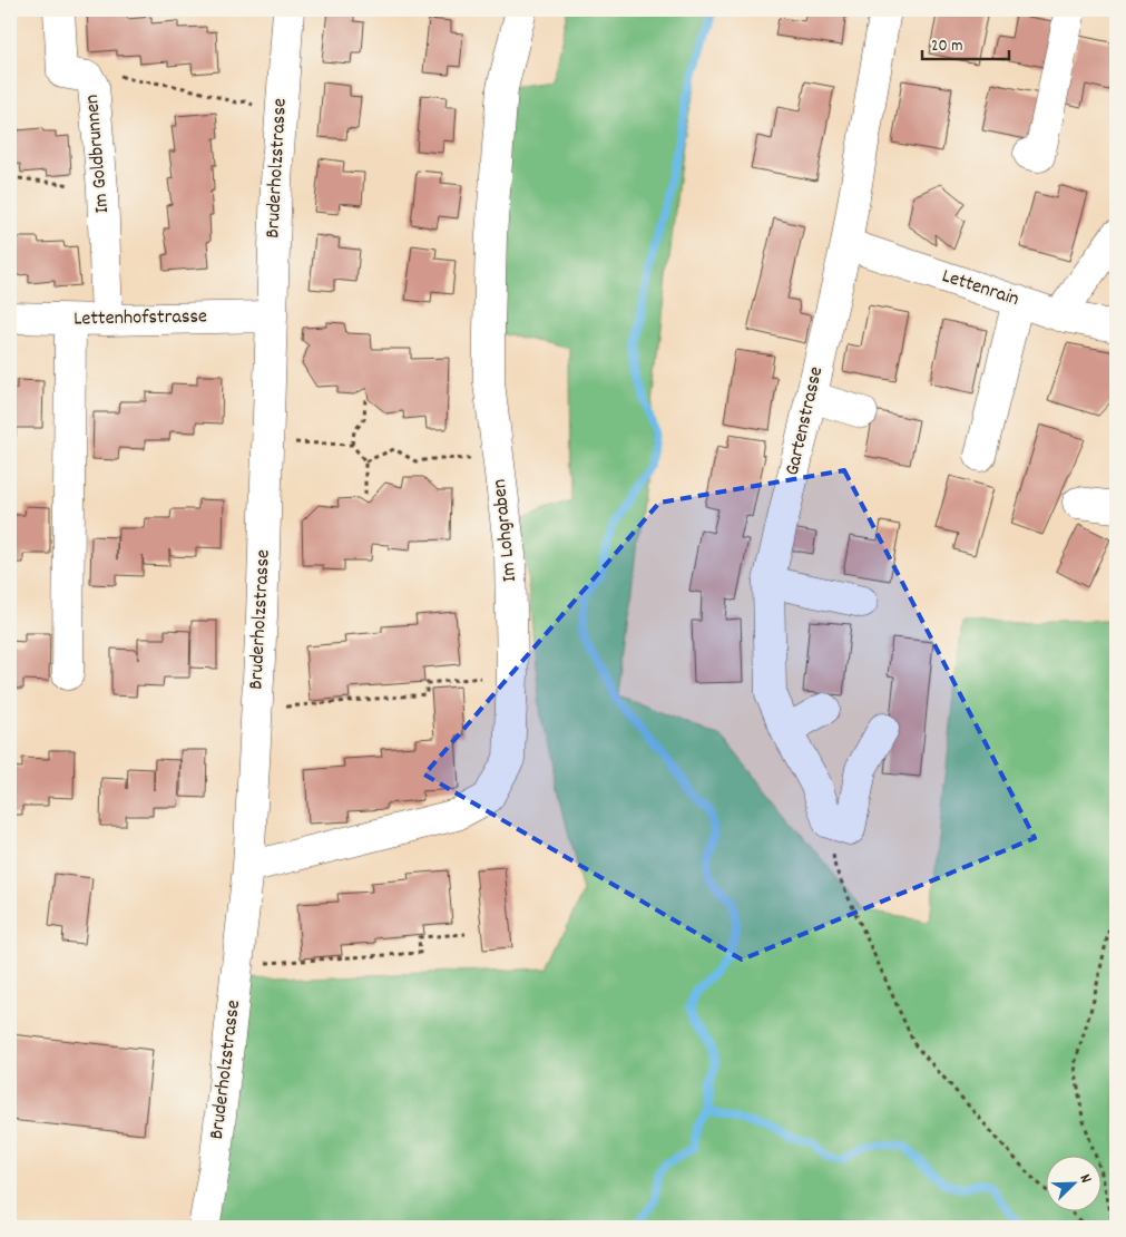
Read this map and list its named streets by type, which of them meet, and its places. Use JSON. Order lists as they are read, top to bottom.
{
  "streets": {
    "street": [
      "Im Goldbrunnen",
      "Bruderholzstrasse",
      "Lettenrain",
      "Lettenhofstrasse",
      "Gartenstrasse",
      "Im Lohgraben"
    ]
  },
  "crossings": [
    ["Im Goldbrunnen", "Lettenhofstrasse"],
    ["Bruderholzstrasse", "Lettenhofstrasse"],
    ["Bruderholzstrasse", "Im Lohgraben"],
    ["Lettenrain", "Gartenstrasse"]
  ],
  "scale_bar": "20 m",
  "north": "top right"
}
